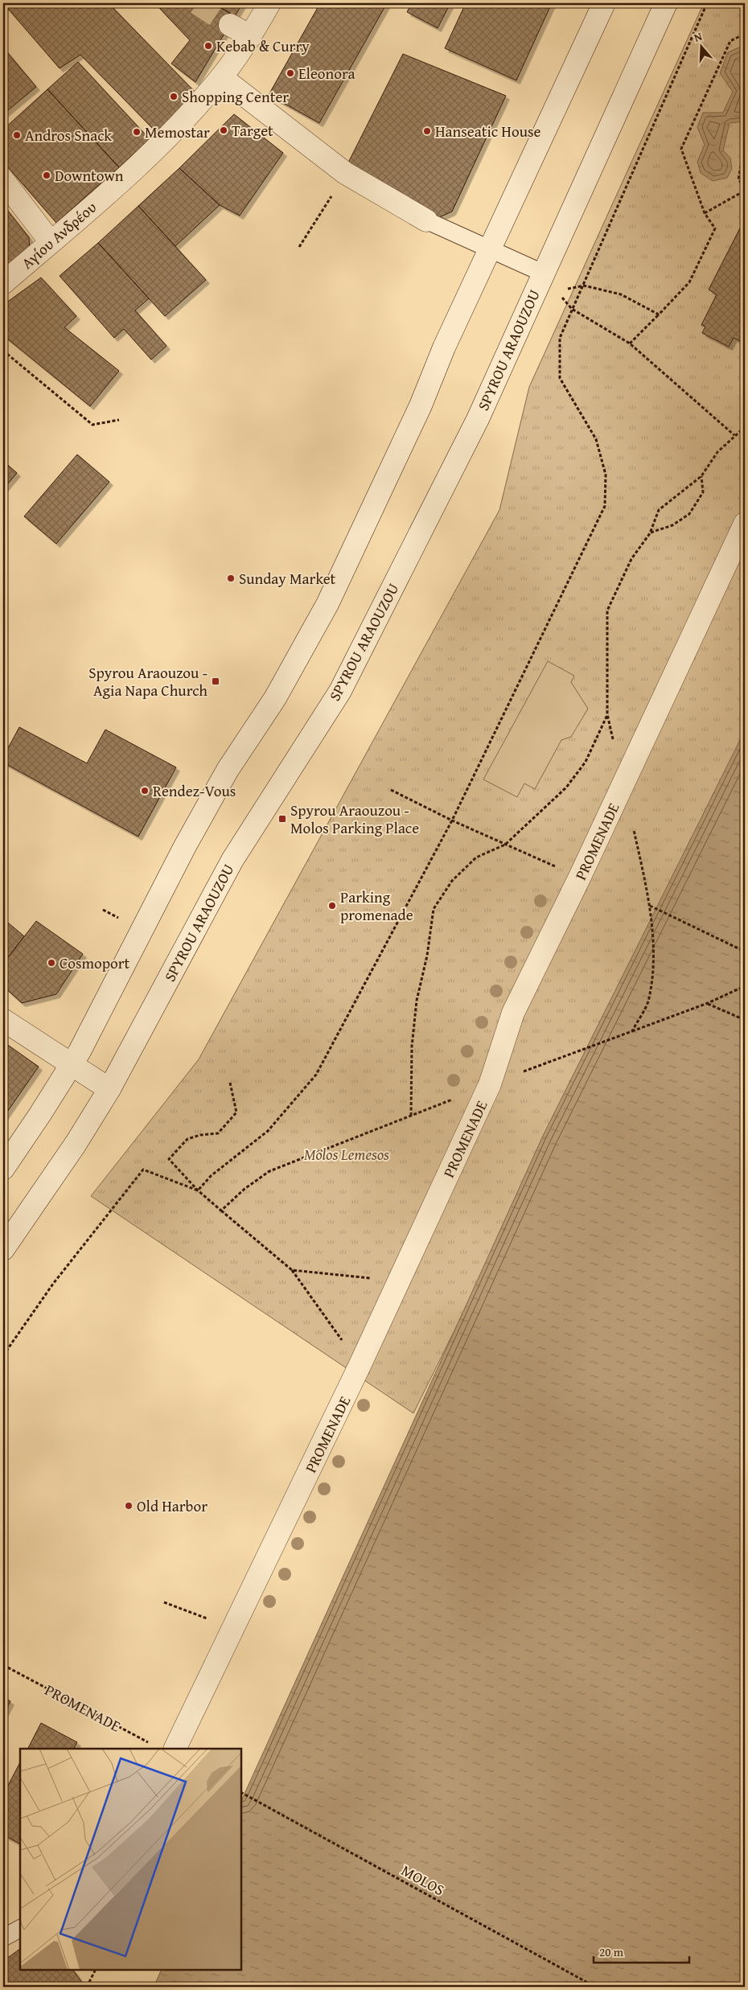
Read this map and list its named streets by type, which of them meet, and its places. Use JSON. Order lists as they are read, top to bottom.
{
  "streets": {
    "main road": ["Αγίου Ανδρέου", "SPYROU ARAOUZOU", "PROMENADE"],
    "path": ["MOLOS"]
  },
  "parks": ["Molos Lemesos"],
  "places": {
    "other": [
      "Kebab & Curry",
      "Eleonora",
      "Shopping Center",
      "Target",
      "Hanseatic House",
      "Memostar",
      "Andros Snack",
      "Downtown",
      "Sunday Market",
      "Rendez-Vous",
      "Parking promenade",
      "Cosmoport",
      "Old Harbor"
    ],
    "transit": ["Spyrou Araouzou - Agia Napa Church", "Spyrou Araouzou - Molos Parking Place"]
  },
  "scale_bar": "20 m",
  "north": "top"
}
